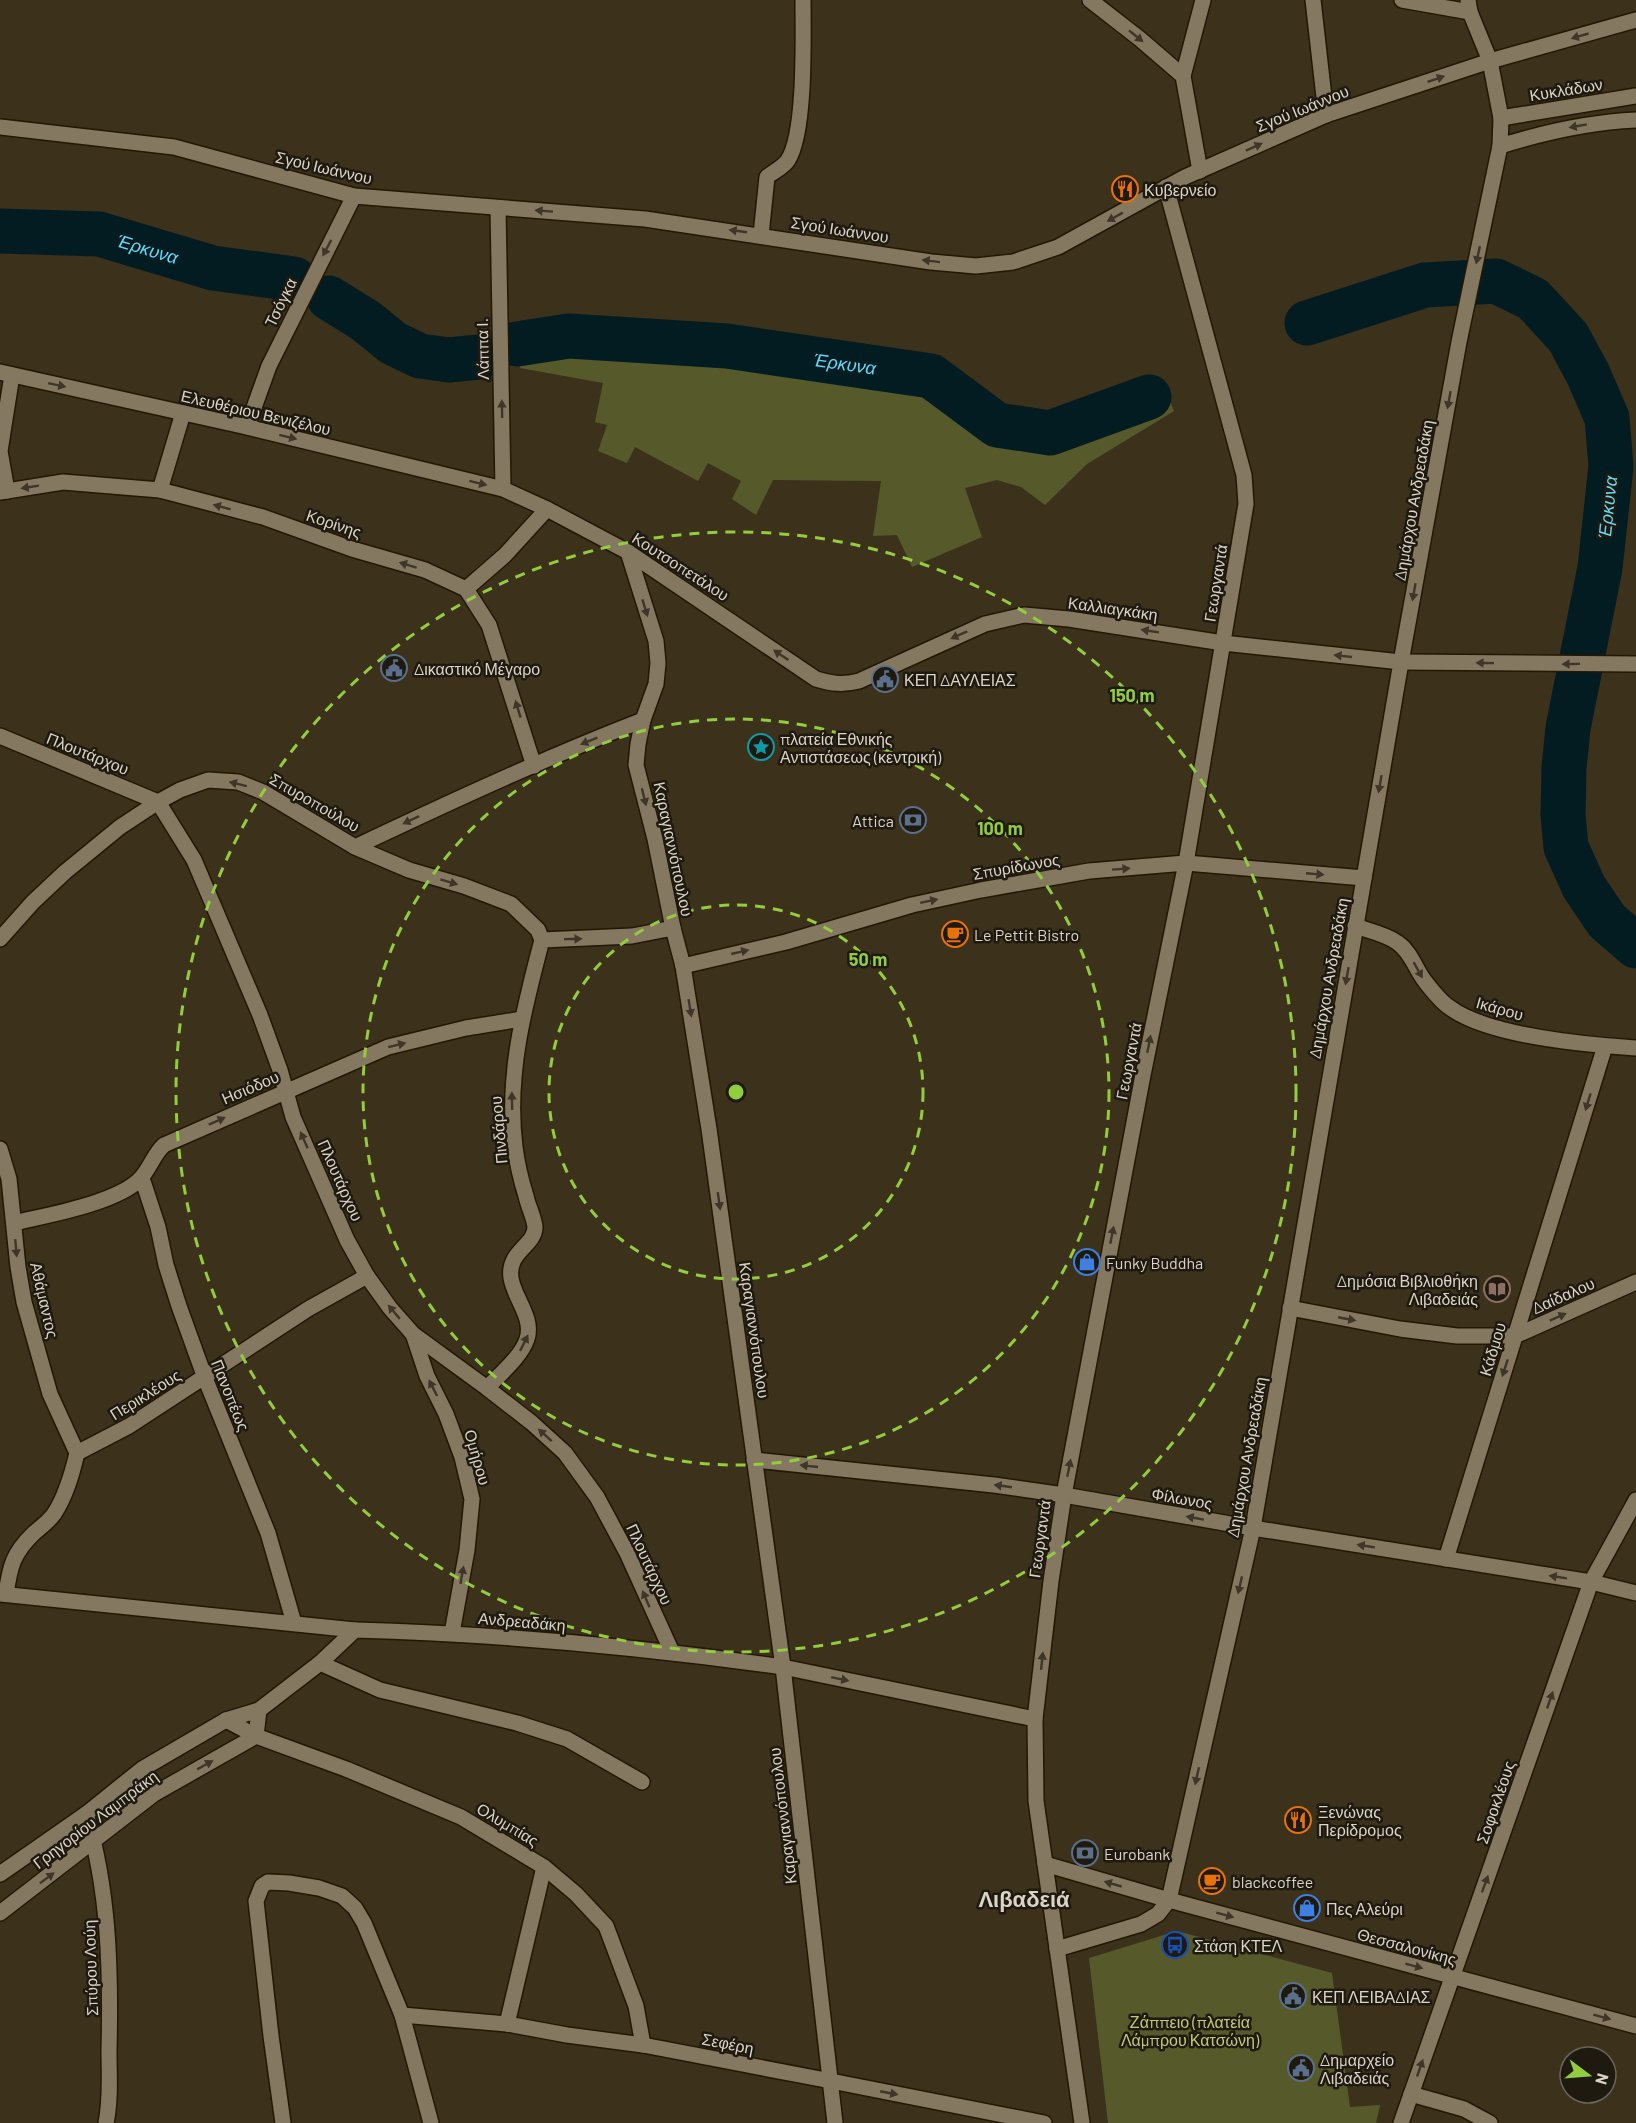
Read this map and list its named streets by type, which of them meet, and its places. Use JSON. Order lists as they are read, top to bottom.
{
  "streets": {
    "street": [
      "Κυκλάδων",
      "Σγού Ιωάννου",
      "Τσόγκα",
      "Λάππα Ι.",
      "Ελευθέριου Βενιζέλου",
      "Δημάρχου Ανδρεαδάκη",
      "Κορίνης",
      "Κουτσοπετάλου",
      "Γεωργαντά",
      "Καλλιαγκάκη",
      "Πλουτάρχου",
      "Σπυροπούλου",
      "Καραγιαννόπουλου",
      "Σπυρίδωνος",
      "Ικάρου",
      "Ησιόδου",
      "Πινδάρου",
      "Δαίδαλου",
      "Αθάμαντος",
      "Κάδμου",
      "Περικλέους",
      "Πανοπέως",
      "Ομήρου",
      "Φίλωνος",
      "Ανδρεαδάκη",
      "Σοφοκλέους",
      "Γρηγορίου Λαμπράκη",
      "Ολυμπίας",
      "Θεσσαλονίκης",
      "Σπύρου Λούη",
      "Σεφέρη"
    ]
  },
  "crossings": [
    ["Κυκλάδων", "Δημάρχου Ανδρεαδάκη"],
    ["Σγού Ιωάννου", "Τσόγκα"],
    ["Σγού Ιωάννου", "Λάππα Ι."],
    ["Σγού Ιωάννου", "Δημάρχου Ανδρεαδάκη"],
    ["Σγού Ιωάννου", "Γεωργαντά"],
    ["Τσόγκα", "Ελευθέριου Βενιζέλου"],
    ["Λάππα Ι.", "Ελευθέριου Βενιζέλου"],
    ["Λάππα Ι.", "Κουτσοπετάλου"],
    ["Ελευθέριου Βενιζέλου", "Κουτσοπετάλου"],
    ["Δημάρχου Ανδρεαδάκη", "Καλλιαγκάκη"],
    ["Δημάρχου Ανδρεαδάκη", "Σπυρίδωνος"],
    ["Δημάρχου Ανδρεαδάκη", "Ικάρου"],
    ["Δημάρχου Ανδρεαδάκη", "Δαίδαλου"],
    ["Δημάρχου Ανδρεαδάκη", "Φίλωνος"],
    ["Δημάρχου Ανδρεαδάκη", "Θεσσαλονίκης"],
    ["Κουτσοπετάλου", "Καλλιαγκάκη"],
    ["Κουτσοπετάλου", "Καραγιαννόπουλου"],
    ["Γεωργαντά", "Καλλιαγκάκη"],
    ["Γεωργαντά", "Σπυρίδωνος"],
    ["Γεωργαντά", "Φίλωνος"],
    ["Γεωργαντά", "Ανδρεαδάκη"],
    ["Γεωργαντά", "Θεσσαλονίκης"],
    ["Πλουτάρχου", "Σπυροπούλου"],
    ["Πλουτάρχου", "Ησιόδου"],
    ["Πλουτάρχου", "Πινδάρου"],
    ["Πλουτάρχου", "Περικλέους"],
    ["Πλουτάρχου", "Ομήρου"],
    ["Πλουτάρχου", "Ανδρεαδάκη"],
    ["Σπυροπούλου", "Καραγιαννόπουλου"],
    ["Καραγιαννόπουλου", "Σπυρίδωνος"],
    ["Καραγιαννόπουλου", "Φίλωνος"],
    ["Καραγιαννόπουλου", "Ανδρεαδάκη"],
    ["Καραγιαννόπουλου", "Σεφέρη"],
    ["Ικάρου", "Κάδμου"],
    ["Ησιόδου", "Πινδάρου"],
    ["Ησιόδου", "Αθάμαντος"],
    ["Ησιόδου", "Πανοπέως"],
    ["Δαίδαλου", "Κάδμου"],
    ["Αθάμαντος", "Περικλέους"],
    ["Κάδμου", "Φίλωνος"],
    ["Περικλέους", "Πανοπέως"],
    ["Πανοπέως", "Ανδρεαδάκη"],
    ["Ομήρου", "Ανδρεαδάκη"],
    ["Φίλωνος", "Σοφοκλέους"],
    ["Ανδρεαδάκη", "Γρηγορίου Λαμπράκη"],
    ["Σοφοκλέους", "Θεσσαλονίκης"],
    ["Γρηγορίου Λαμπράκη", "Ολυμπίας"],
    ["Γρηγορίου Λαμπράκη", "Σπύρου Λούη"],
    ["Ολυμπίας", "Σεφέρη"]
  ],
  "one_way": [
    "Τσόγκα",
    "Λάππα Ι.",
    "Ελευθέριου Βενιζέλου",
    "Δημάρχου Ανδρεαδάκη",
    "Κορίνης",
    "Κουτσοπετάλου",
    "Γεωργαντά",
    "Καλλιαγκάκη",
    "Πλουτάρχου",
    "Σπυροπούλου",
    "Καραγιαννόπουλου",
    "Σπυρίδωνος",
    "Ικάρου",
    "Ησιόδου",
    "Πινδάρου",
    "Δαίδαλου",
    "Αθάμαντος",
    "Κάδμου",
    "Ομήρου",
    "Φίλωνος",
    "Σοφοκλέους"
  ],
  "districts": ["Λιβαδειά"],
  "water": ["Έρκυνα"],
  "parks": ["Ζάππειο (πλατεία Λάμπρου Κατσώνη)"],
  "places": {
    "restaurant": ["Κυβερνείο", "Ξενώνας Περίδρομος"],
    "public building": [
      "Δικαστικό Μέγαρο",
      "ΚΕΠ ΔΑΥΛΕΙΑΣ",
      "ΚΕΠ ΛΕΙΒΑΔΙΑΣ",
      "Δημαρχείο Λιβαδειάς"
    ],
    "place": ["πλατεία Εθνικής Αντιστάσεως (κεντρική)"],
    "bank": ["Attica", "Eurobank"],
    "cafe": ["Le Pettit Bistro", "blackcoffee"],
    "shop": ["Funky Buddha", "Πες Αλεύρι"],
    "library": ["Δημόσια Βιβλιοθήκη Λιβαδειάς"],
    "bus stop": ["Στάση ΚΤΕΛ"]
  },
  "north": "right",
  "rings": ["150 m", "100 m", "50 m"]
}
